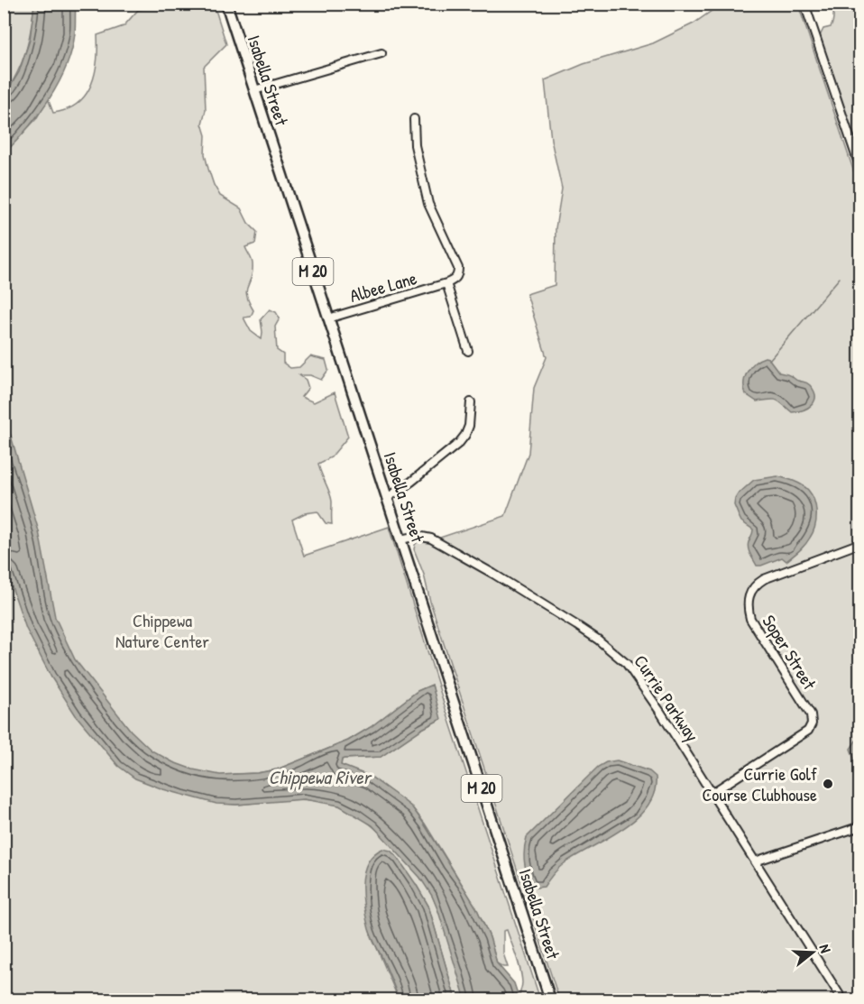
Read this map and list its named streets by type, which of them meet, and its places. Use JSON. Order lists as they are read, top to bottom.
{
  "streets": {
    "highway": ["Isabella Street", "M 20"],
    "street": ["Albee Lane", "Soper Street", "Currie Parkway"]
  },
  "crossings": [
    ["Isabella Street", "Albee Lane"],
    ["Isabella Street", "Currie Parkway"],
    ["Soper Street", "Currie Parkway"]
  ],
  "water": ["Chippewa River"],
  "parks": ["Chippewa Nature Center"],
  "places": ["Currie Golf Course Clubhouse"],
  "north": "right"
}
